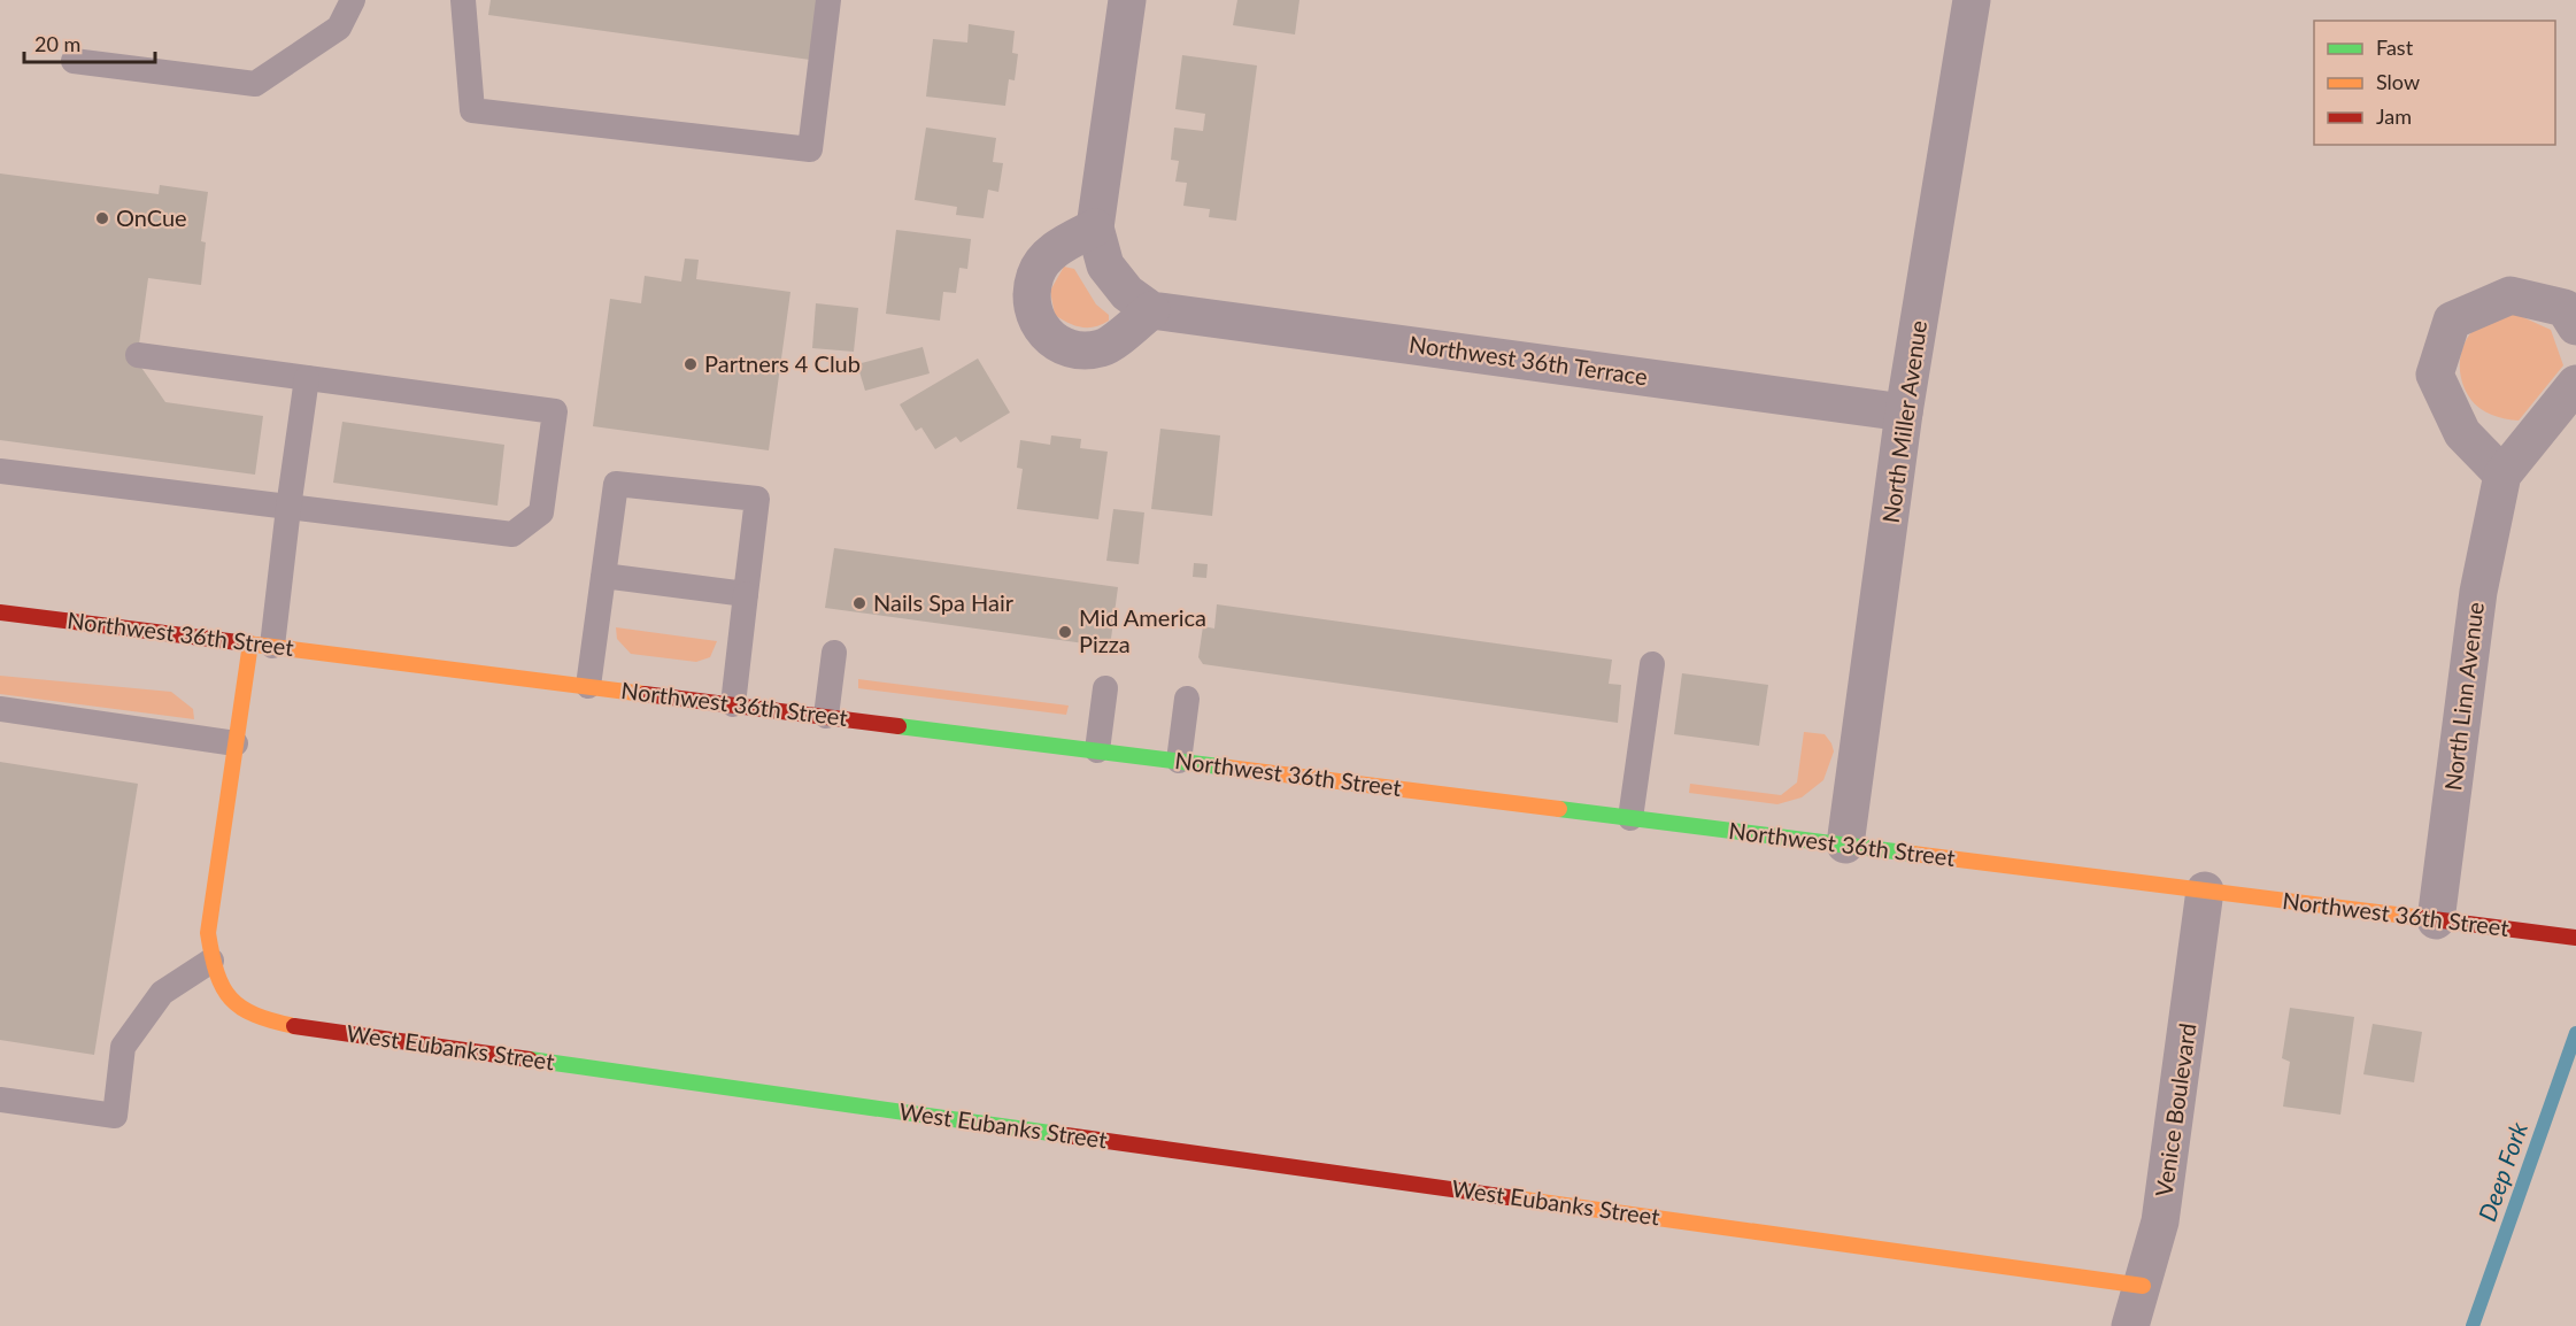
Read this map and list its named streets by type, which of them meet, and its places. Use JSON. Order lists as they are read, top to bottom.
{
  "streets": {
    "street": [
      "Northwest 36th Terrace",
      "North Miller Avenue",
      "Northwest 36th Street",
      "North Linn Avenue",
      "West Eubanks Street",
      "Venice Boulevard"
    ]
  },
  "crossings": [
    ["Northwest 36th Terrace", "North Miller Avenue"],
    ["North Miller Avenue", "Northwest 36th Street"],
    ["Northwest 36th Street", "North Linn Avenue"],
    ["Northwest 36th Street", "West Eubanks Street"],
    ["Northwest 36th Street", "Venice Boulevard"],
    ["West Eubanks Street", "Venice Boulevard"]
  ],
  "water": ["Deep Fork"],
  "places": [
    "OnCue",
    "Partners 4 Club",
    "Nails Spa Hair",
    "Mid America Pizza"
  ],
  "legend": ["Fast", "Slow", "Jam"],
  "scale_bar": "20 m"
}
